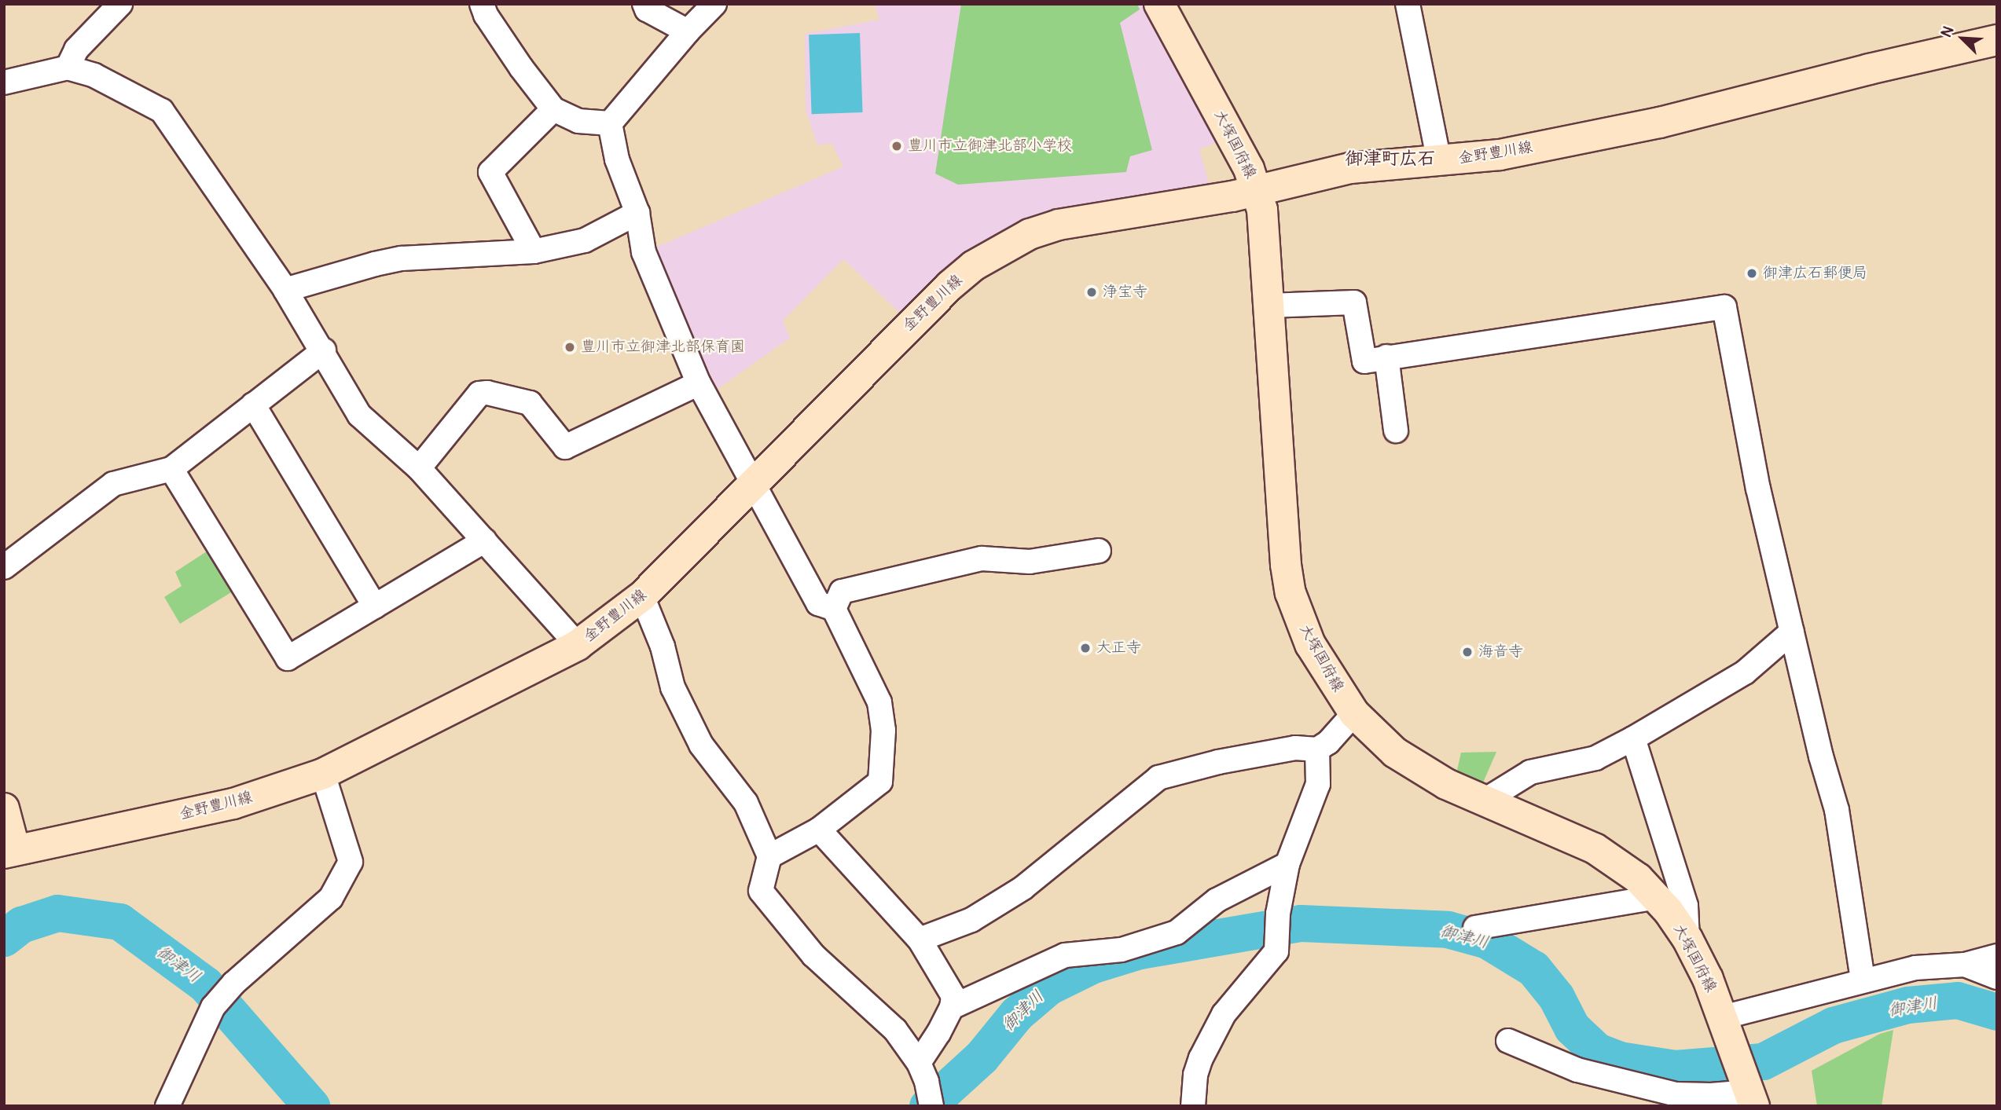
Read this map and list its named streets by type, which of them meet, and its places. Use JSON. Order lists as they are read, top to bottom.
{
  "streets": {
    "main road": ["大塚国府線", "金野豊川線"]
  },
  "crossings": [
    ["大塚国府線", "金野豊川線"]
  ],
  "districts": ["御津町広石"],
  "water": ["御津川"],
  "places": [
    "豊川市立御津北部小学校",
    "御津広石郵便局",
    "浄宝寺",
    "豊川市立御津北部保育園",
    "大正寺",
    "海音寺"
  ],
  "north": "top left"
}
